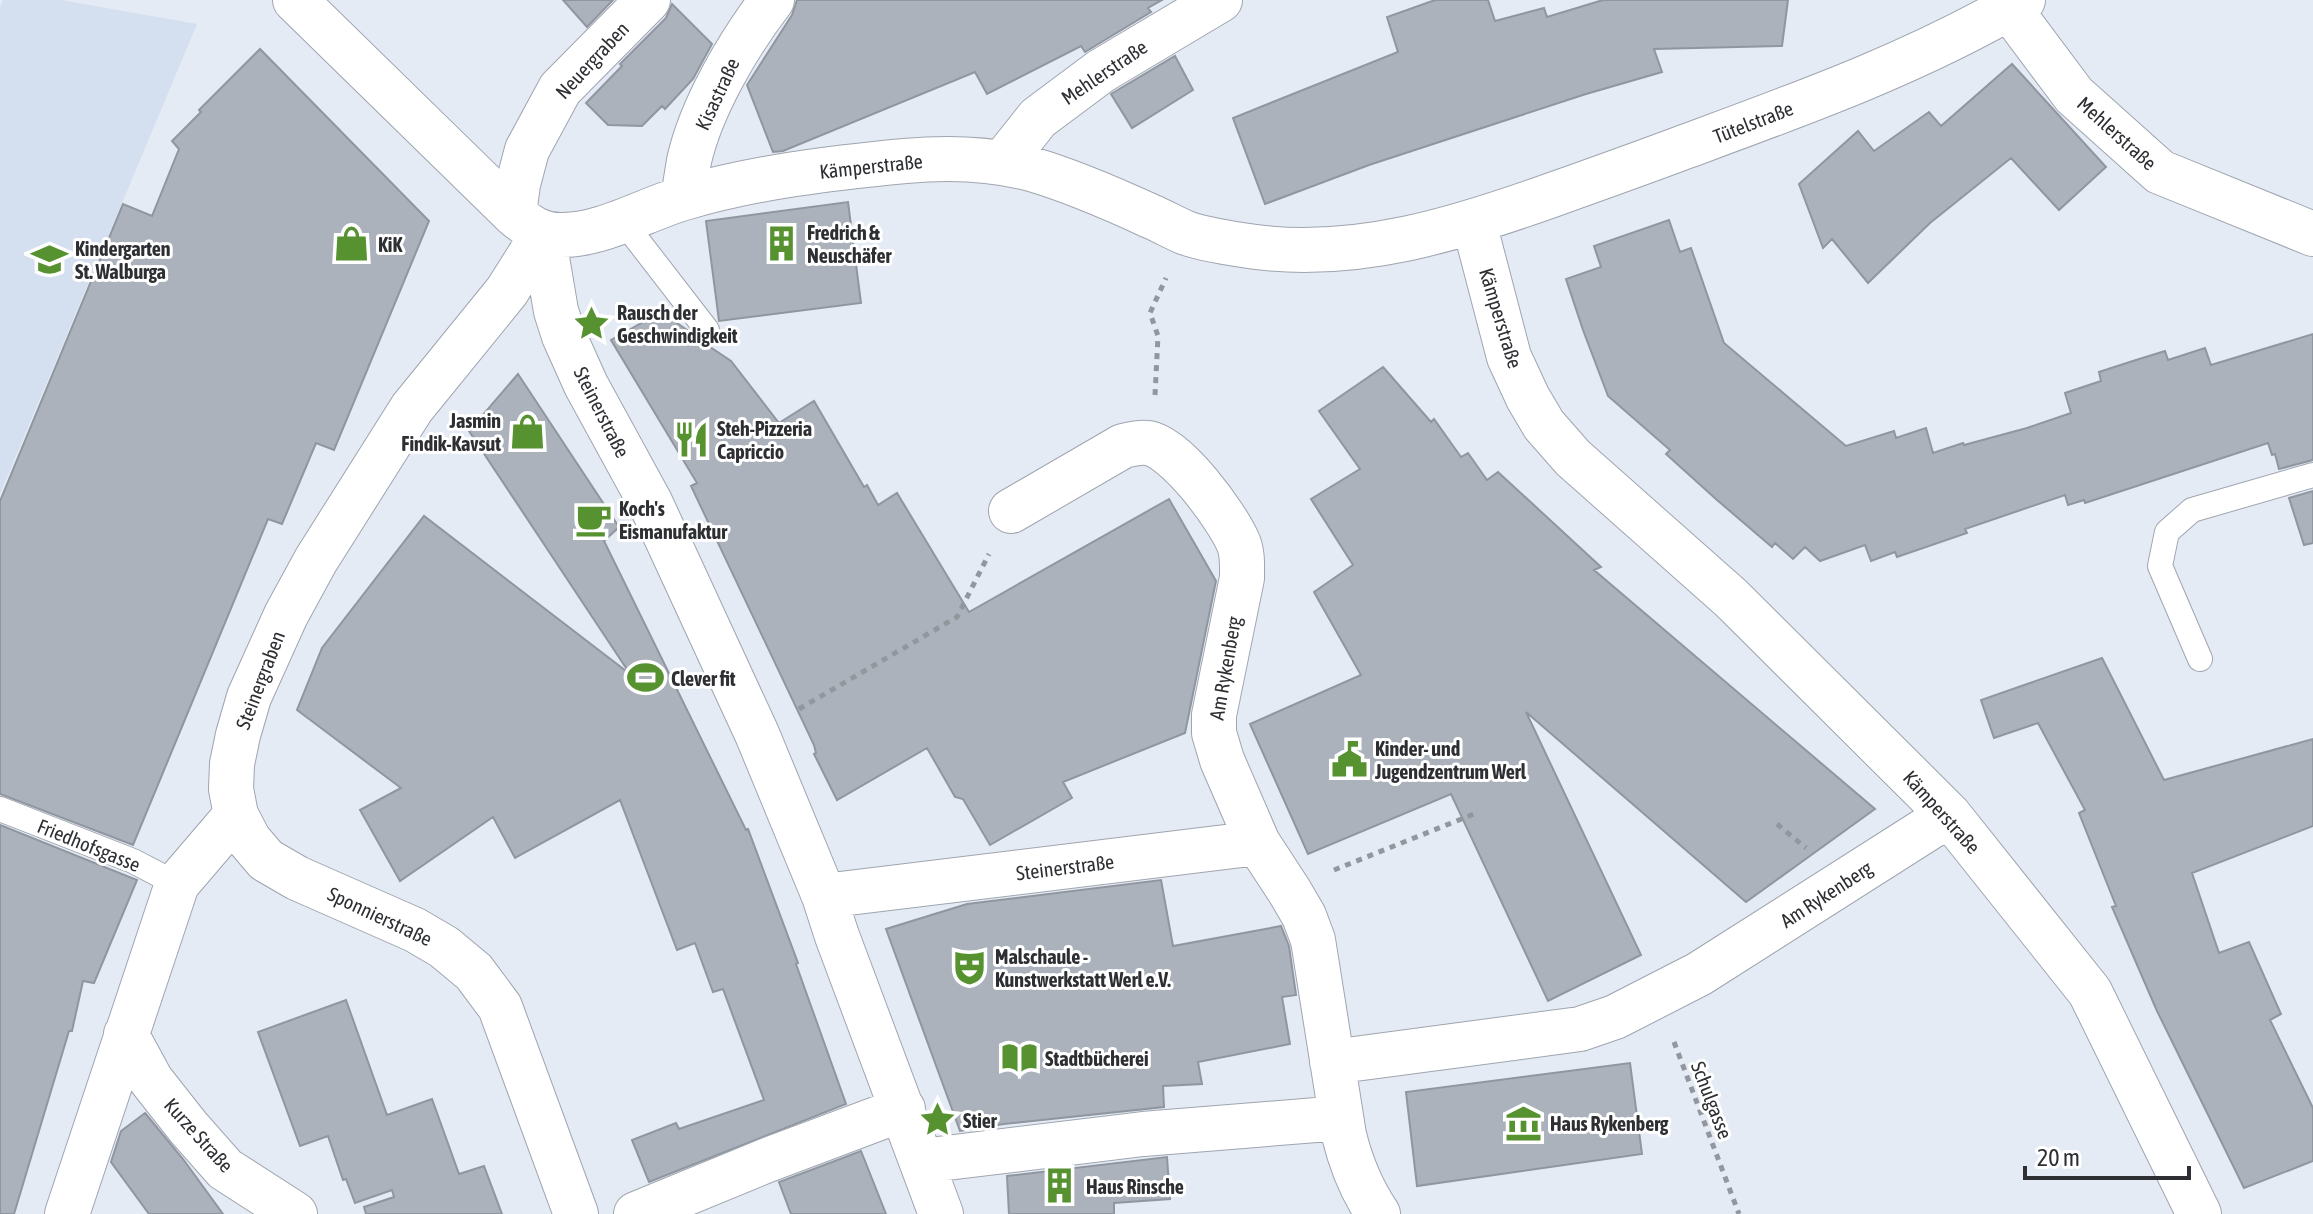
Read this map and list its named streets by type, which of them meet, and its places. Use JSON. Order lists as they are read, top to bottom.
{
  "streets": {
    "street": [
      "Neuergraben",
      "Mehlerstraße",
      "Kisastraße",
      "Tütelstraße",
      "Kämperstraße",
      "Steinerstraße",
      "Am Rykenberg",
      "Steinergraben",
      "Sponnierstraße",
      "Kurze Straße"
    ],
    "lane": ["Friedhofsgasse"],
    "path": ["Schulgasse"]
  },
  "crossings": [
    ["Neuergraben", "Kämperstraße"],
    ["Neuergraben", "Steinerstraße"],
    ["Neuergraben", "Steinergraben"],
    ["Mehlerstraße", "Tütelstraße"],
    ["Mehlerstraße", "Kämperstraße"],
    ["Kisastraße", "Kämperstraße"],
    ["Tütelstraße", "Kämperstraße"],
    ["Kämperstraße", "Steinerstraße"],
    ["Kämperstraße", "Am Rykenberg"],
    ["Kämperstraße", "Steinergraben"],
    ["Steinerstraße", "Am Rykenberg"],
    ["Steinerstraße", "Steinergraben"],
    ["Am Rykenberg", "Schulgasse"],
    ["Steinergraben", "Sponnierstraße"]
  ],
  "places": {
    "building": ["Fredrich & Neuschäfer", "Haus Rinsche"],
    "shop": ["KiK", "Jasmin Findik-Kavsut"],
    "school or university": ["Kindergarten St. Walburga"],
    "place": ["Rausch der Geschwindigkeit", "Stier"],
    "restaurant": ["Steh-Pizzeria Capriccio"],
    "cafe": ["Koch's Eismanufaktur"],
    "sports": ["Clever fit"],
    "public building": ["Kinder- und Jugendzentrum Werl"],
    "theatre": ["Malschaule - Kunstwerkstatt Werl e.V."],
    "library": ["Stadtbücherei"],
    "museum": ["Haus Rykenberg"]
  },
  "scale_bar": "20 m"
}
